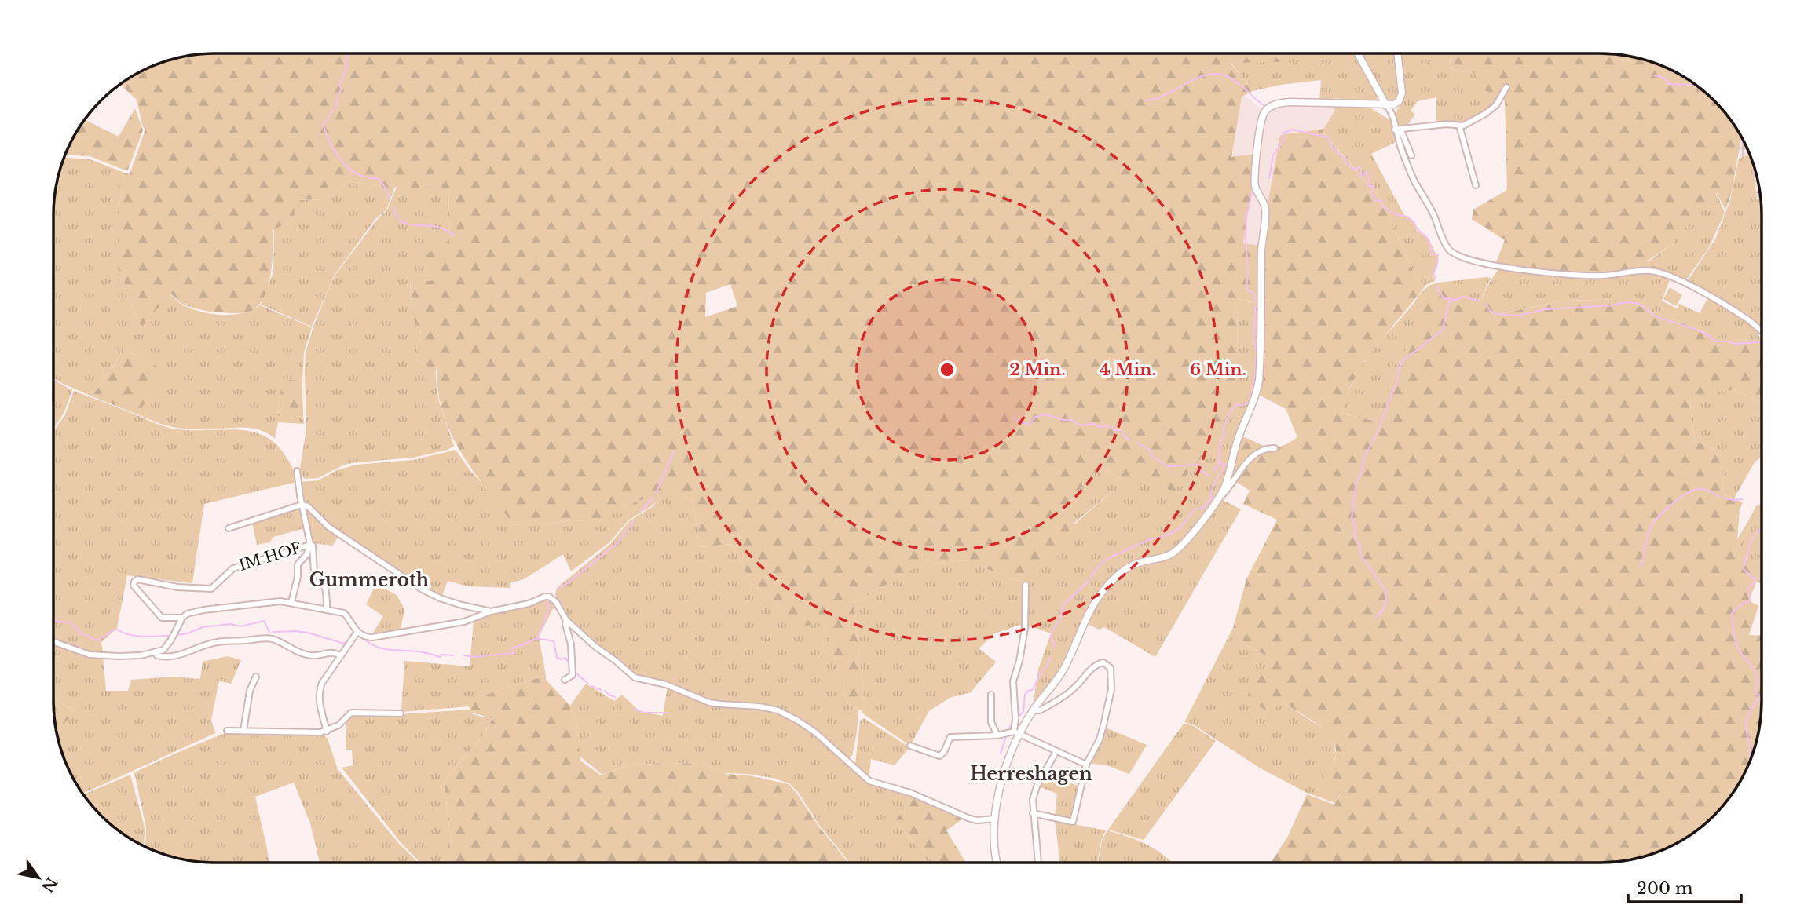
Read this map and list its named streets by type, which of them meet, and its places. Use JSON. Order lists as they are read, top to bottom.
{
  "streets": {
    "street": ["IM HOF"]
  },
  "districts": ["Gummeroth", "Herreshagen"],
  "scale_bar": "200 m",
  "north": "bottom right",
  "rings": ["2 Min.", "4 Min.", "6 Min."]
}
